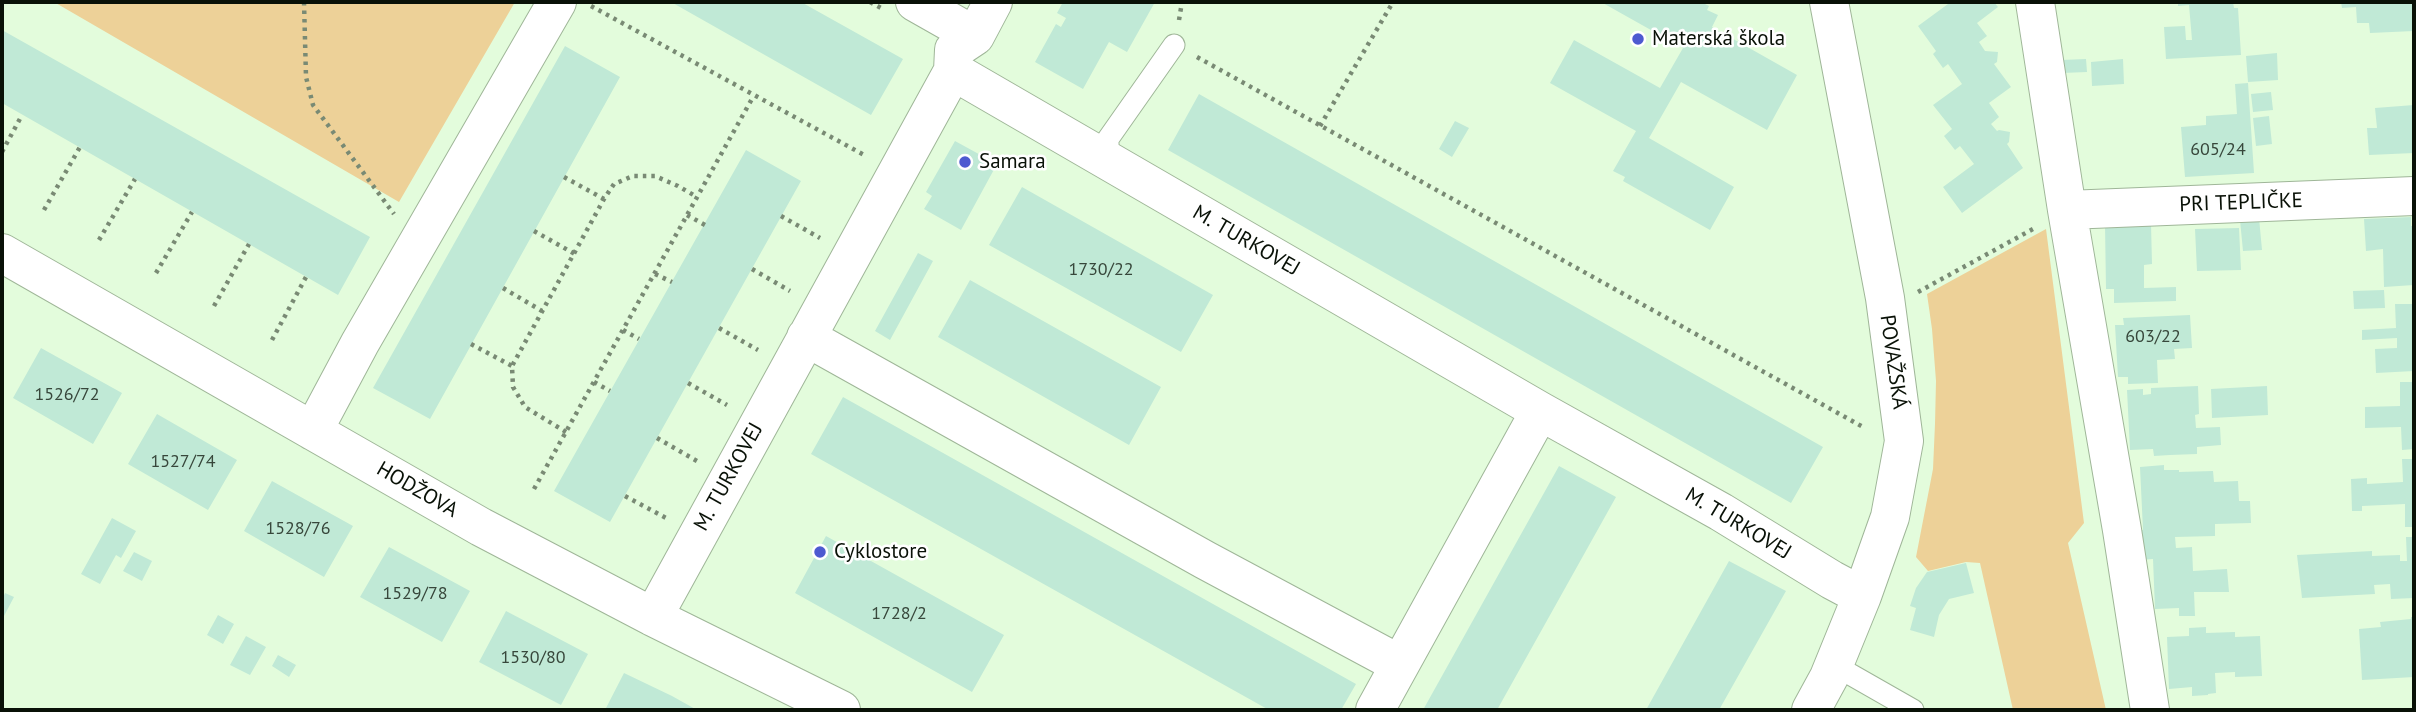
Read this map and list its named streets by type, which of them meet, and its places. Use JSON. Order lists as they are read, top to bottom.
{
  "streets": {
    "street": [
      "PRI TEPLIČKE",
      "M. TURKOVEJ",
      "POVAŽSKÁ",
      "HODŽOVA"
    ]
  },
  "crossings": [
    ["M. TURKOVEJ", "POVAŽSKÁ"],
    ["M. TURKOVEJ", "HODŽOVA"]
  ],
  "places": ["Materská škola", "Samara", "Cyklostore"],
  "house_numbers": [
    "605/24",
    "1730/22",
    "603/22",
    "1526/72",
    "1527/74",
    "1528/76",
    "1529/78",
    "1728/2",
    "1530/80"
  ]
}
